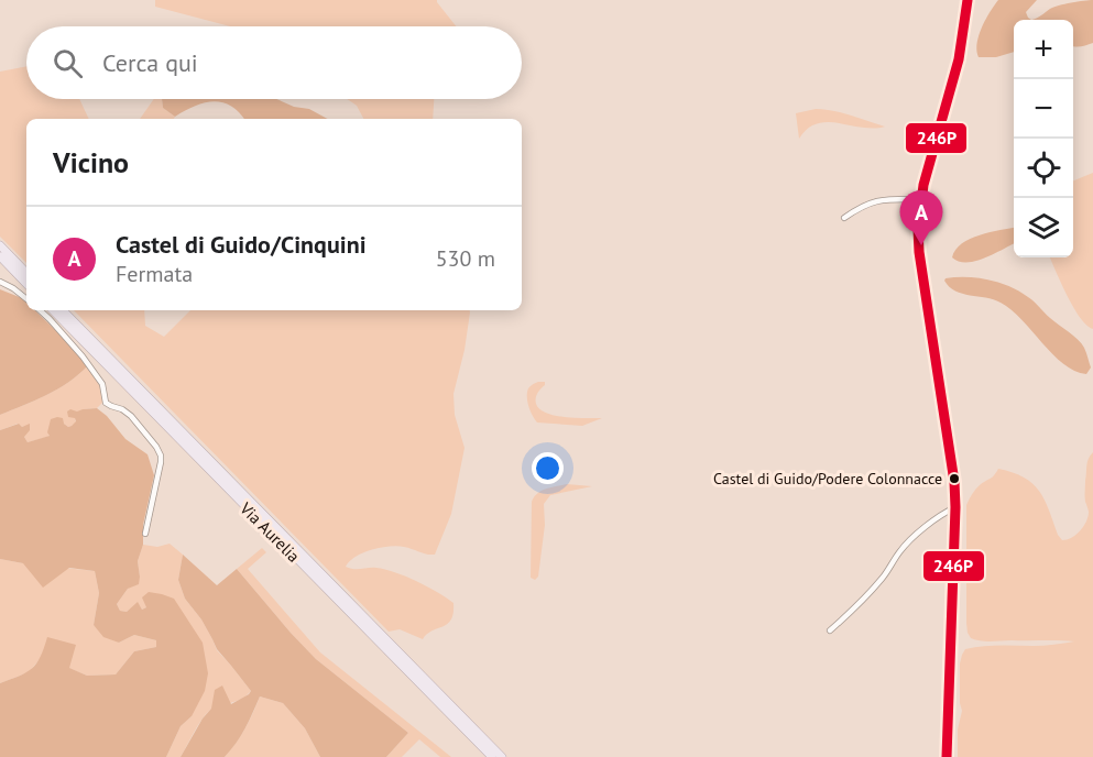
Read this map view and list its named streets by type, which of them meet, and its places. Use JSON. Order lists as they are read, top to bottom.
{
  "streets": {
    "highway": ["Via Aurelia"]
  },
  "places": ["Castel di Guido/Podere Colonnacce"],
  "lines": ["transit line 246P"],
  "page": {
    "map_buttons": ["+", "−"],
    "search": "Cerca qui",
    "heading": "Vicino",
    "pins": "A",
    "list": [
      {
        "mark": "A",
        "name": "Castel di Guido/Cinquini",
        "note": "Fermata",
        "value": "530 m"
      }
    ]
  }
}
